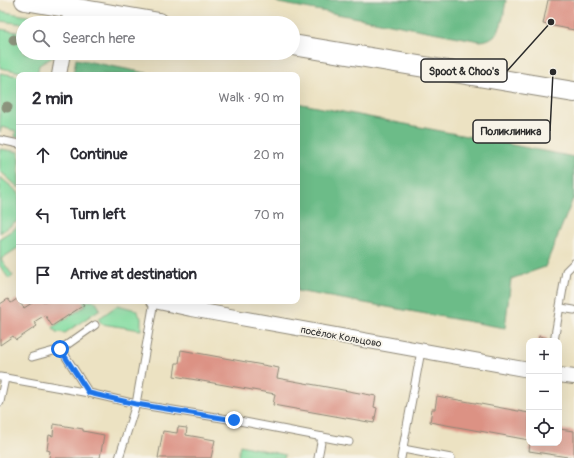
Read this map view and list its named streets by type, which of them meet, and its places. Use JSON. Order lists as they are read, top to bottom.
{
  "streets": {
    "street": ["посёлок Кольцово"]
  },
  "places": ["Spoot & Choo's", "Поликлиника"],
  "page": {
    "search": "Search here",
    "heading": ["2 min", "Walk · 90 m"],
    "list": [
      ["Continue", "20 m"],
      ["Turn left", "70 m"],
      "Arrive at destination"
    ],
    "map_buttons": ["+", "−"]
  }
}
